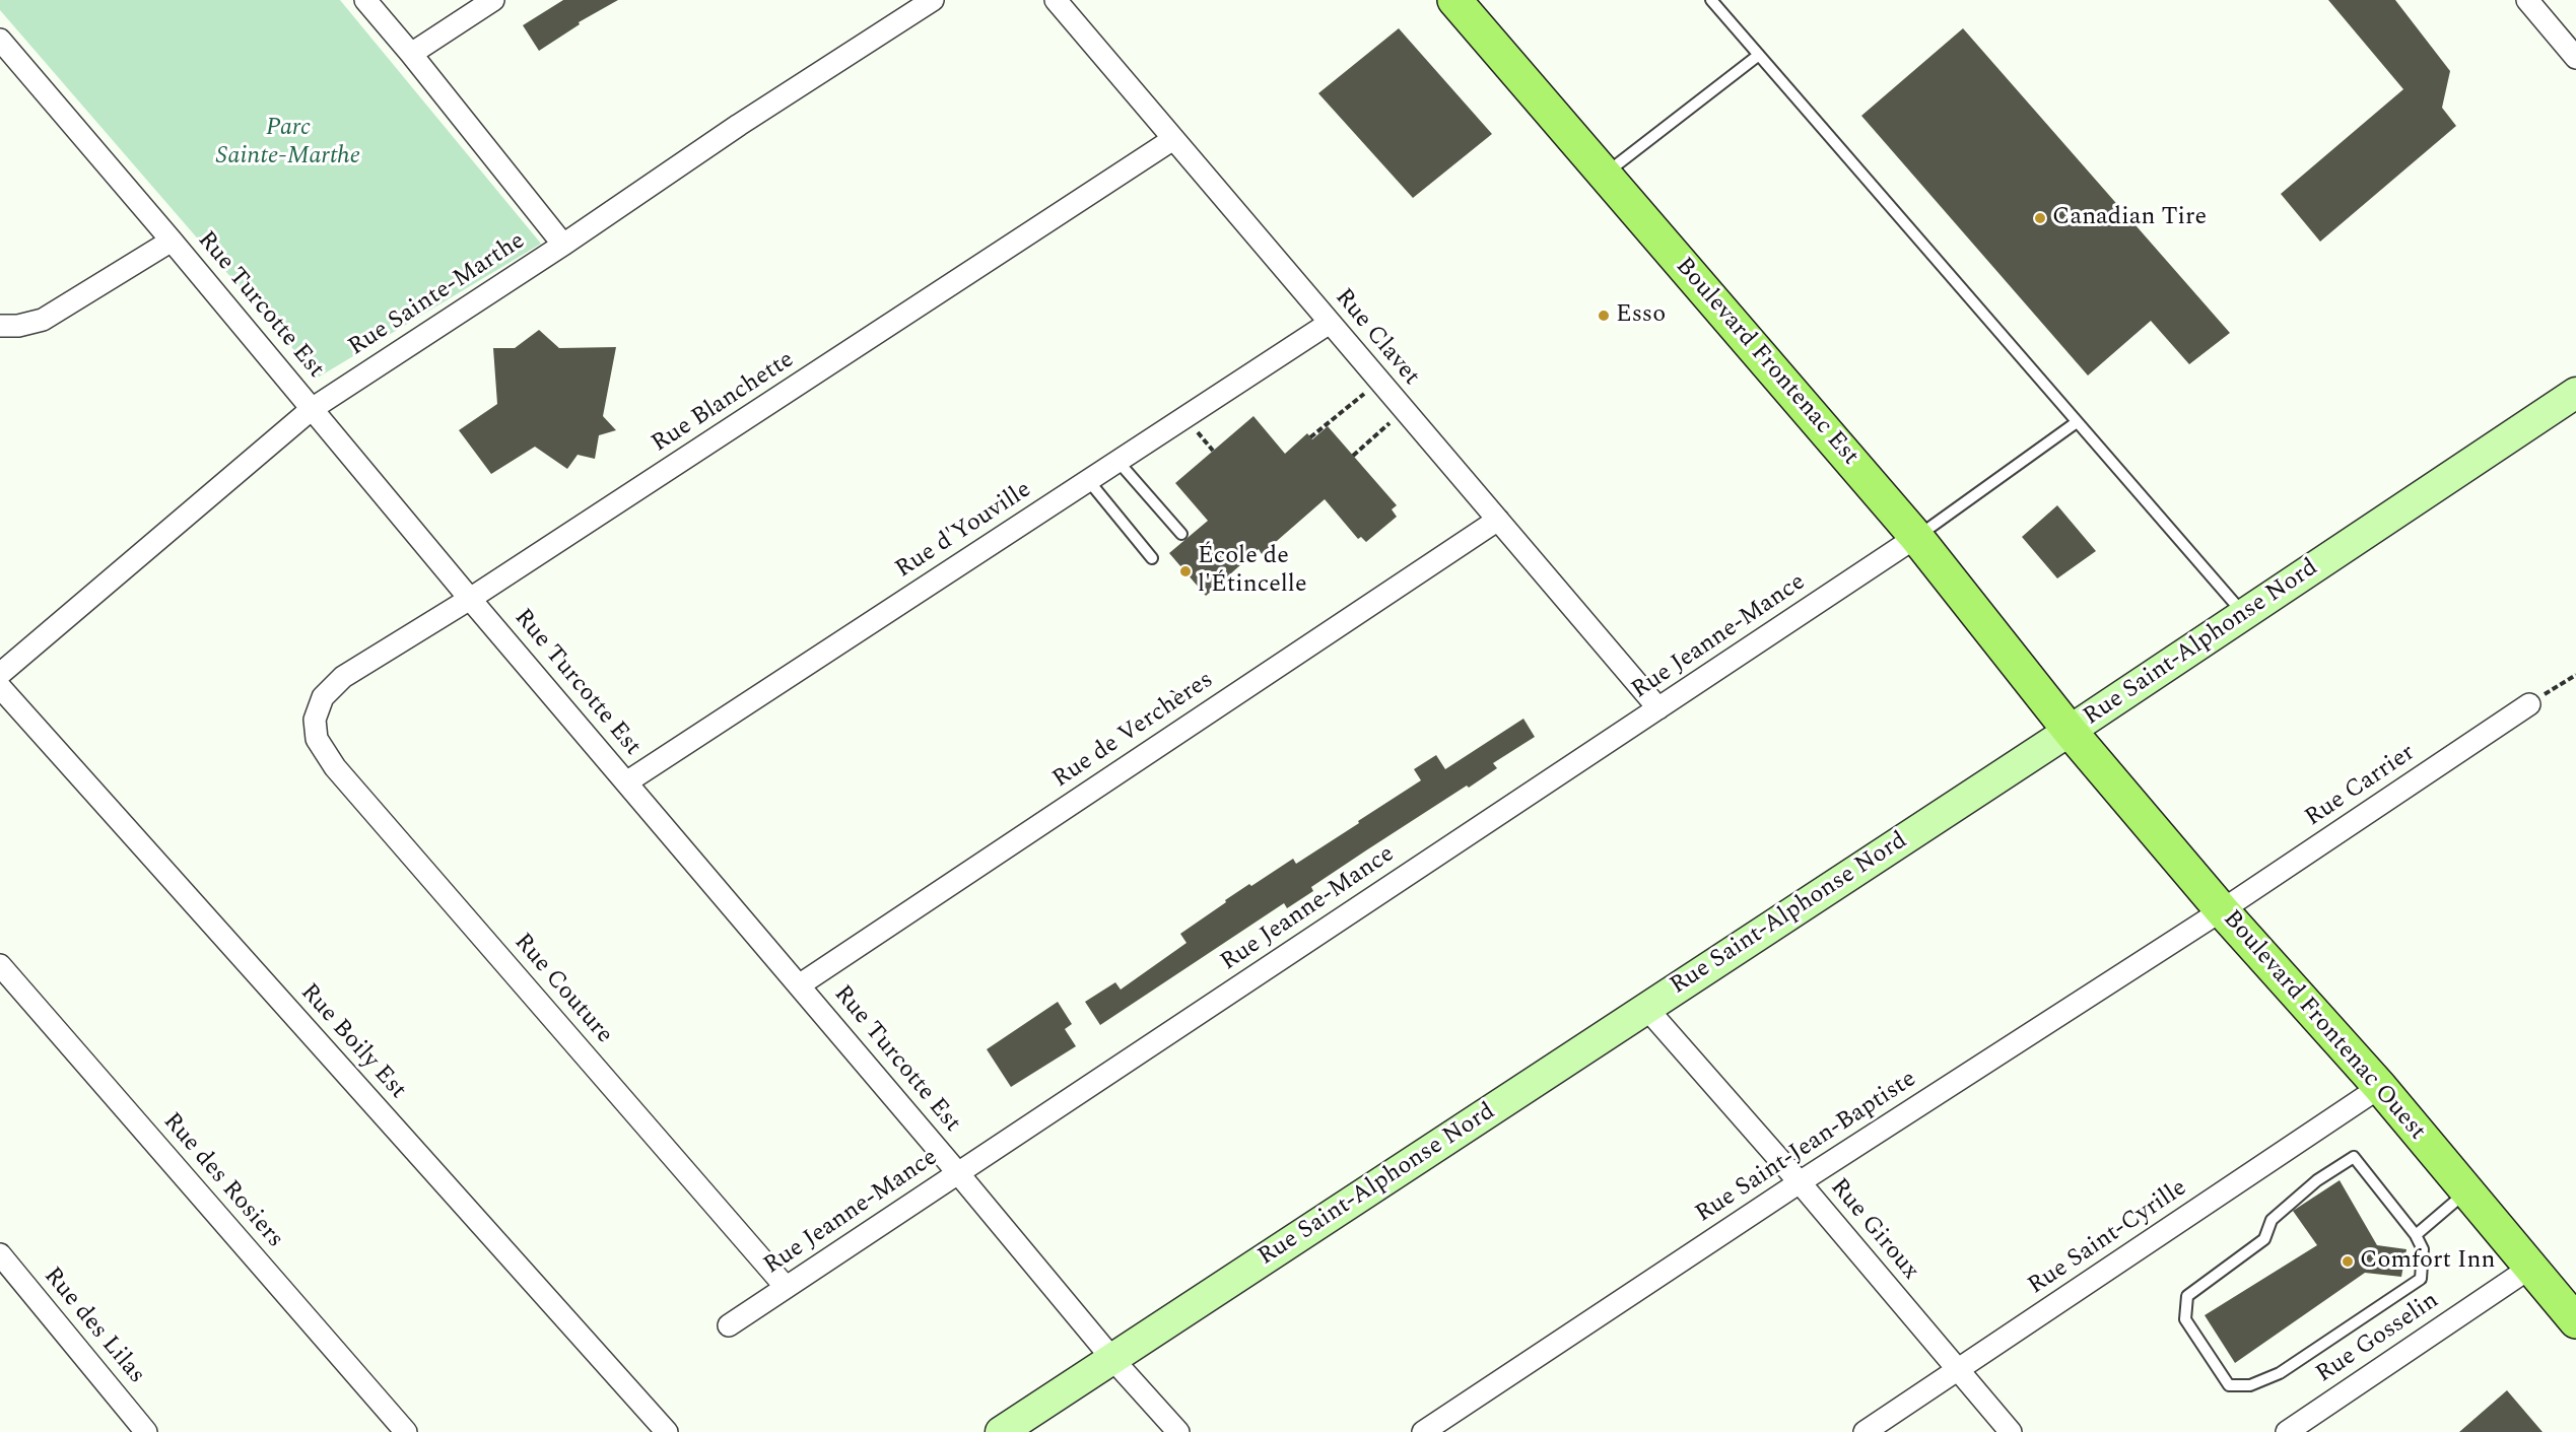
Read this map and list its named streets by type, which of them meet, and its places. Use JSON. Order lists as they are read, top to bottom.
{
  "streets": {
    "main road": ["Boulevard Frontenac Est", "Rue Saint-Alphonse Nord", "Boulevard Frontenac Ouest"],
    "street": [
      "Rue Sainte-Marthe",
      "Rue Turcotte Est",
      "Rue Clavet",
      "Rue Blanchette",
      "Rue d'Youville",
      "Rue Jeanne-Mance",
      "Rue de Verchères",
      "Rue Carrier",
      "Rue Couture",
      "Rue Boily Est",
      "Rue Saint-Jean-Baptiste",
      "Rue des Rosiers",
      "Rue Giroux",
      "Rue Saint-Cyrille",
      "Rue des Lilas",
      "Rue Gosselin"
    ]
  },
  "crossings": [
    ["Rue Sainte-Marthe", "Rue Turcotte Est"],
    ["Rue Turcotte Est", "Rue Blanchette"],
    ["Rue Turcotte Est", "Rue d'Youville"],
    ["Rue Turcotte Est", "Rue Jeanne-Mance"],
    ["Rue Turcotte Est", "Rue Saint-Alphonse Nord"],
    ["Rue Turcotte Est", "Rue de Verchères"],
    ["Rue Clavet", "Rue Blanchette"],
    ["Rue Clavet", "Rue d'Youville"],
    ["Rue Clavet", "Rue Jeanne-Mance"],
    ["Rue Clavet", "Rue de Verchères"],
    ["Boulevard Frontenac Est", "Rue Jeanne-Mance"],
    ["Boulevard Frontenac Est", "Rue Saint-Alphonse Nord"],
    ["Boulevard Frontenac Est", "Boulevard Frontenac Ouest"],
    ["Rue Blanchette", "Rue Couture"],
    ["Rue Jeanne-Mance", "Rue Couture"],
    ["Rue Saint-Alphonse Nord", "Boulevard Frontenac Ouest"],
    ["Rue Saint-Alphonse Nord", "Rue Giroux"],
    ["Rue Carrier", "Boulevard Frontenac Ouest"],
    ["Rue Carrier", "Rue Saint-Jean-Baptiste"],
    ["Boulevard Frontenac Ouest", "Rue Saint-Jean-Baptiste"],
    ["Boulevard Frontenac Ouest", "Rue Saint-Cyrille"],
    ["Boulevard Frontenac Ouest", "Rue Gosselin"],
    ["Rue Saint-Jean-Baptiste", "Rue Giroux"],
    ["Rue Giroux", "Rue Saint-Cyrille"]
  ],
  "parks": ["Parc Sainte-Marthe"],
  "places": [
    "Canadian Tire",
    "Esso",
    "École de l'Étincelle",
    "Comfort Inn"
  ]
}
